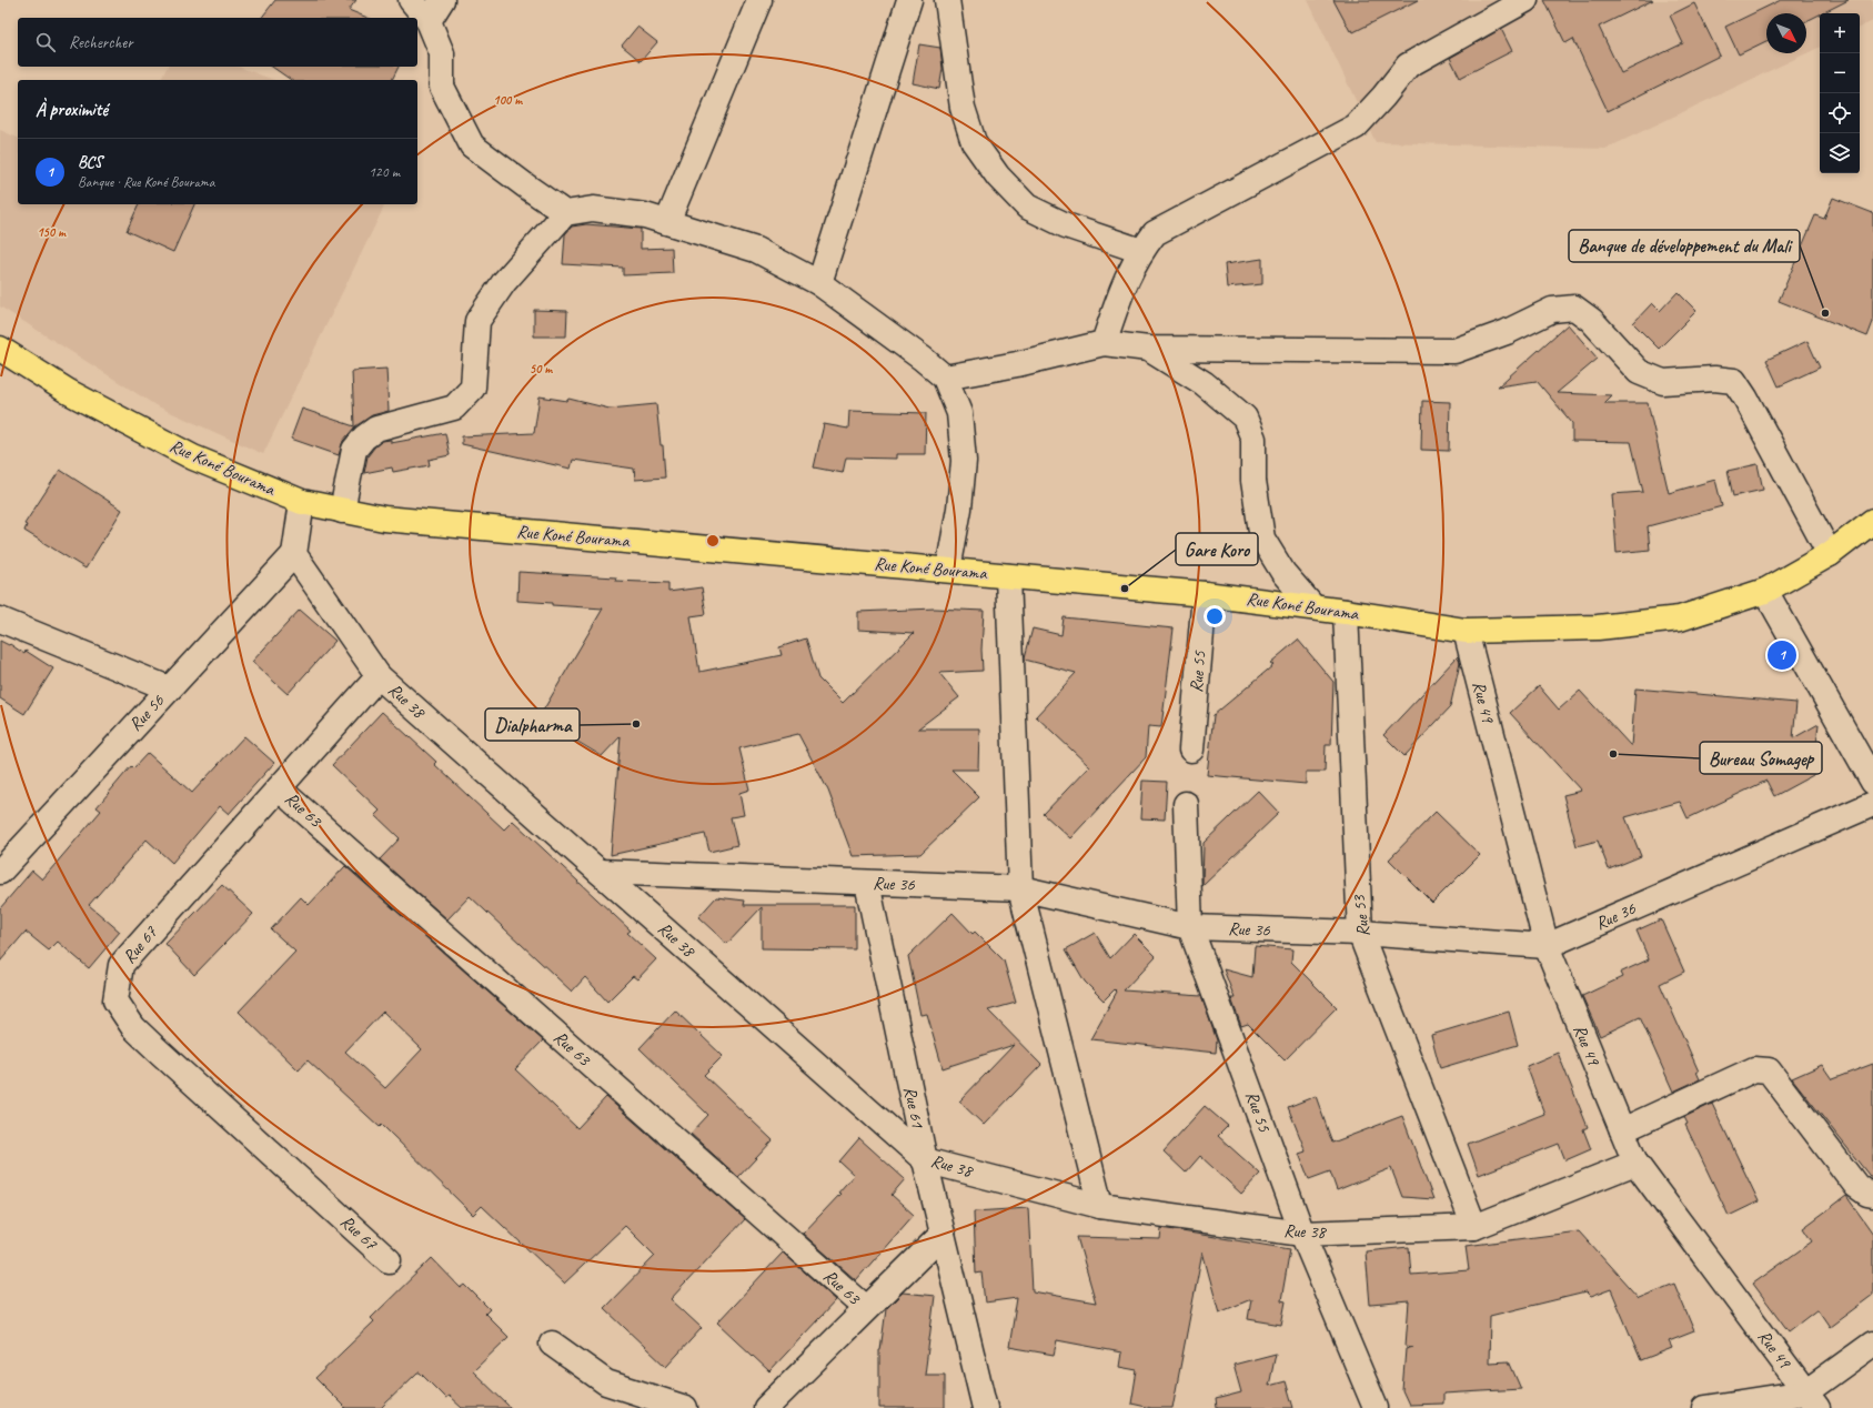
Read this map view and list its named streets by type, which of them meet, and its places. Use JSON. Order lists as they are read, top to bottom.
{
  "streets": {
    "highway": ["Rue Koné Bourama"],
    "street": [
      "Rue 55",
      "Rue 38",
      "Rue 49",
      "Rue 56",
      "Rue 63",
      "Rue 36",
      "Rue 53",
      "Rue 67",
      "Rue 61"
    ]
  },
  "crossings": [
    ["Rue Koné Bourama", "Rue 55"],
    ["Rue Koné Bourama", "Rue 49"],
    ["Rue Koné Bourama", "Rue 53"],
    ["Rue 55", "Rue 38"],
    ["Rue 55", "Rue 36"],
    ["Rue 38", "Rue 49"],
    ["Rue 38", "Rue 56"],
    ["Rue 38", "Rue 36"],
    ["Rue 38", "Rue 53"],
    ["Rue 38", "Rue 67"],
    ["Rue 38", "Rue 61"],
    ["Rue 49", "Rue 36"],
    ["Rue 63", "Rue 67"],
    ["Rue 36", "Rue 53"],
    ["Rue 36", "Rue 61"]
  ],
  "places": [
    "Banque de développement du Mali",
    "Gare Koro",
    "Dialpharma",
    "Bureau Somagep"
  ],
  "north": "bottom right",
  "page": {
    "map_buttons": ["+", "−"],
    "search": "Rechercher",
    "heading": "À proximité",
    "list": [
      {
        "mark": "1",
        "name": "BCS",
        "note": "Banque · Rue Koné Bourama",
        "value": "120 m"
      }
    ],
    "pins": "1"
  },
  "rings": ["100 m", "150 m", "50 m"]
}
